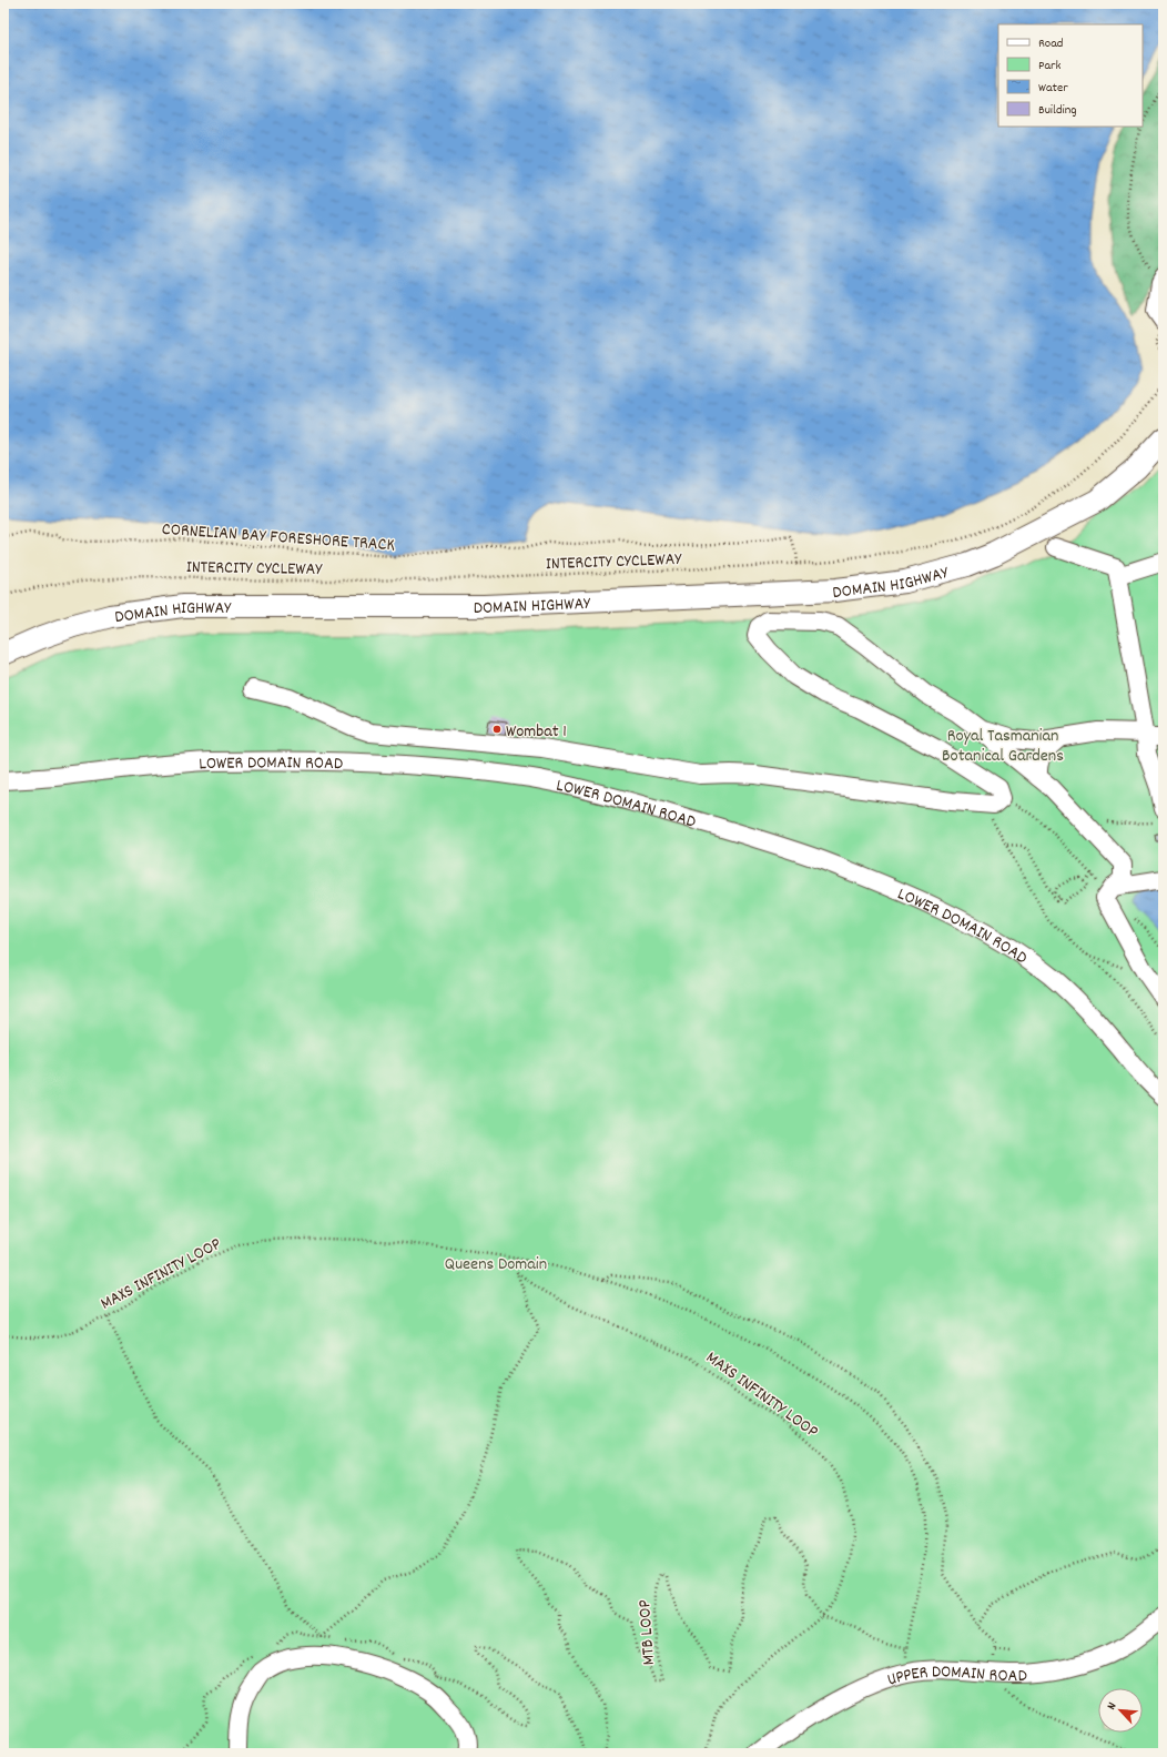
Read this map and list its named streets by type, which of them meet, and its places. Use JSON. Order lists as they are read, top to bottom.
{
  "streets": {
    "main road": ["DOMAIN HIGHWAY"],
    "street": ["LOWER DOMAIN ROAD", "UPPER DOMAIN ROAD"],
    "path": [
      "CORNELIAN BAY FORESHORE TRACK",
      "INTERCITY CYCLEWAY",
      "MAXS INFINITY LOOP",
      "MTB LOOP"
    ]
  },
  "crossings": [
    ["CORNELIAN BAY FORESHORE TRACK", "INTERCITY CYCLEWAY"],
    ["MAXS INFINITY LOOP", "MTB LOOP"],
    ["MAXS INFINITY LOOP", "UPPER DOMAIN ROAD"]
  ],
  "parks": ["Royal Tasmanian Botanical Gardens", "Queens Domain"],
  "places": ["Wombat 1"],
  "legend": [
    "Road",
    "Park",
    "Water",
    "Building"
  ],
  "north": "top left"
}
